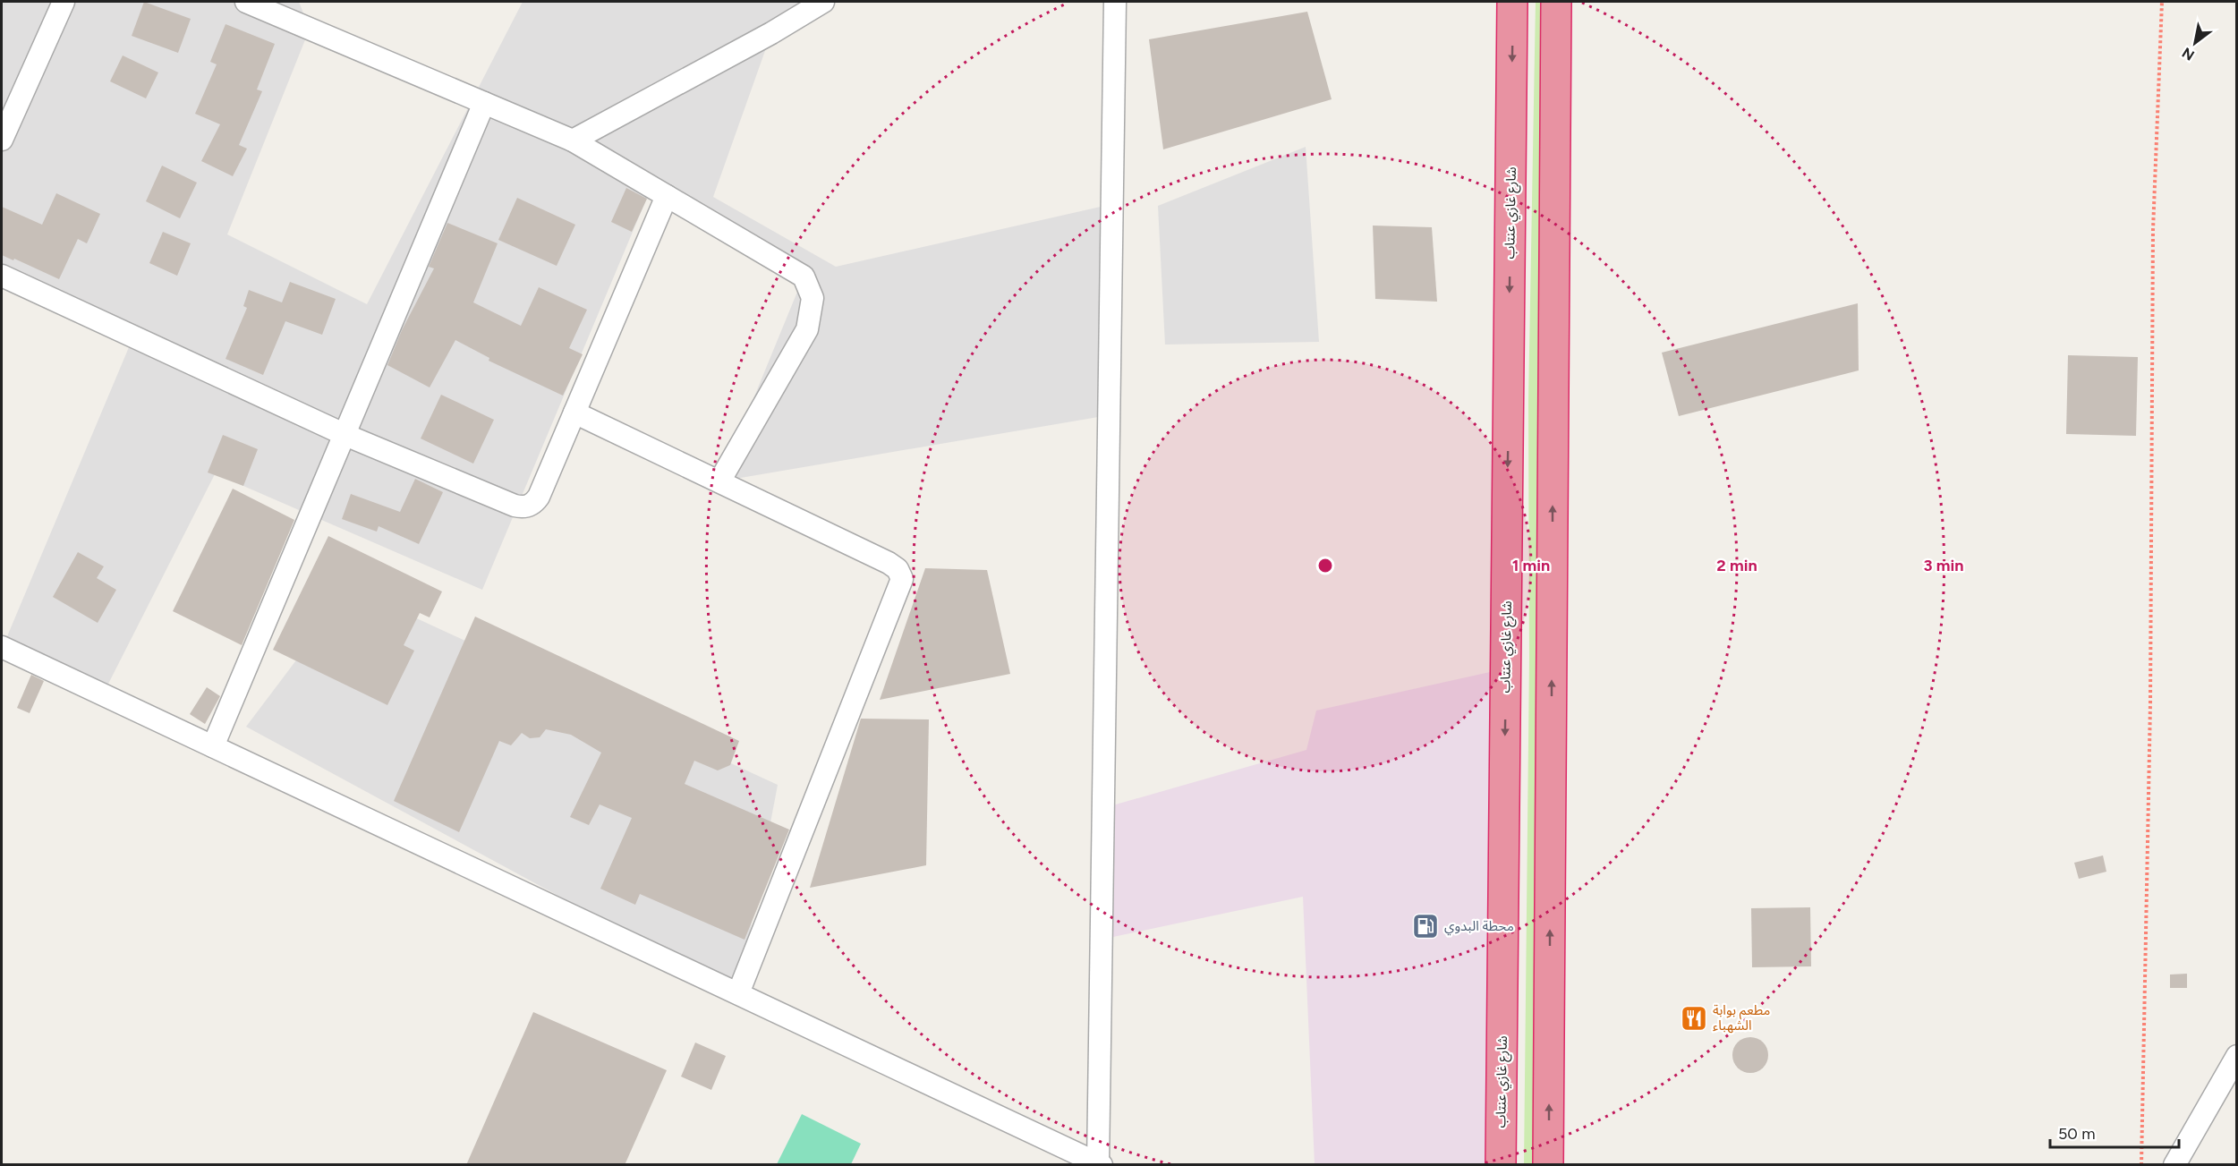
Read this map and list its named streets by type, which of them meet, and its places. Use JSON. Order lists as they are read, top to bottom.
{
  "streets": {
    "highway": ["شارع غازي عنتاب"]
  },
  "places": {
    "fuel station": ["محطة البدوي"],
    "restaurant": ["مطعم بوابة الشهباء"]
  },
  "scale_bar": "50 m",
  "north": "bottom left",
  "rings": ["1 min", "2 min", "3 min"]
}
